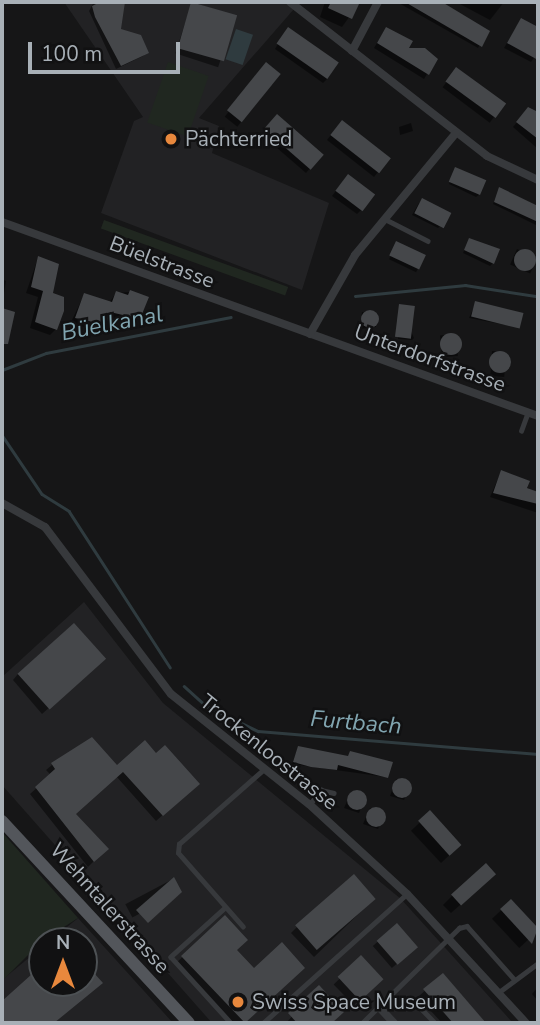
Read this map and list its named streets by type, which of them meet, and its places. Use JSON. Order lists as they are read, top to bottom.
{
  "streets": {
    "main road": ["Wehntalerstrasse"],
    "street": ["Büelstrasse", "Unterdorfstrasse", "Trockenloostrasse"]
  },
  "crossings": [
    ["Büelstrasse", "Unterdorfstrasse"]
  ],
  "water": ["Büelkanal", "Furtbach"],
  "places": ["Pächterried", "Swiss Space Museum"],
  "scale_bar": "100 m",
  "north": "top"
}
